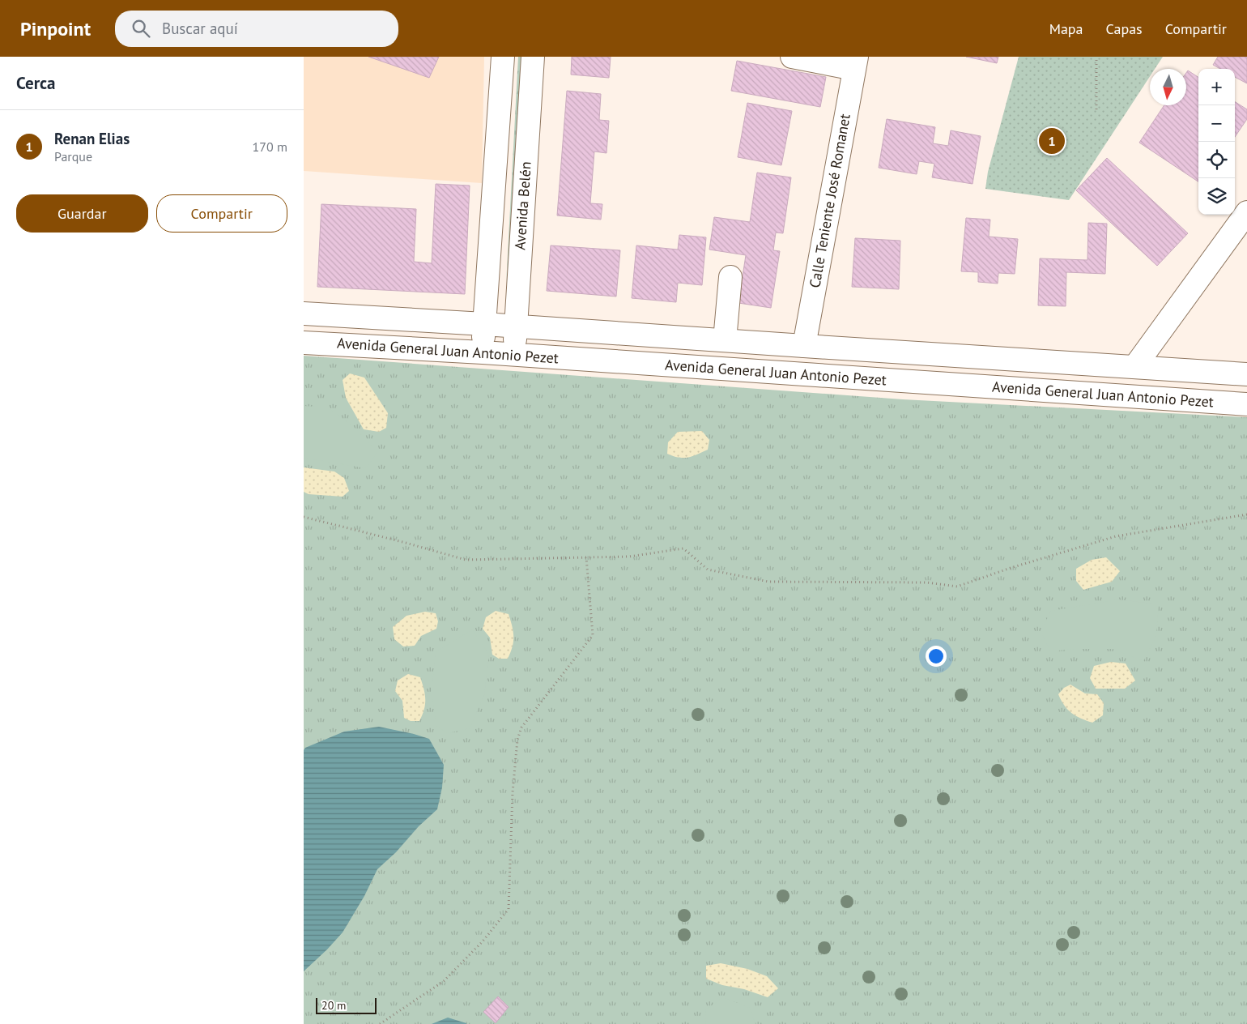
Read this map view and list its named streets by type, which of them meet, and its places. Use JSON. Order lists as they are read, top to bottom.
{
  "streets": {
    "street": ["Calle Teniente José Romanet", "Avenida Belén", "Avenida General Juan Antonio Pezet"]
  },
  "crossings": [
    ["Calle Teniente José Romanet", "Avenida General Juan Antonio Pezet"],
    ["Avenida Belén", "Avenida General Juan Antonio Pezet"]
  ],
  "scale_bar": "20 m",
  "north": "bottom",
  "page": {
    "header": "Pinpoint",
    "search": "Buscar aquí",
    "nav": ["Mapa", "Capas", "Compartir"],
    "heading": "Cerca",
    "map_buttons": ["+", "−"],
    "list": [
      {
        "mark": "1",
        "name": "Renan Elias",
        "note": "Parque",
        "value": "170 m"
      }
    ],
    "pins": "1",
    "buttons": ["Guardar", "Compartir"],
    "scale": "20 m"
  }
}
